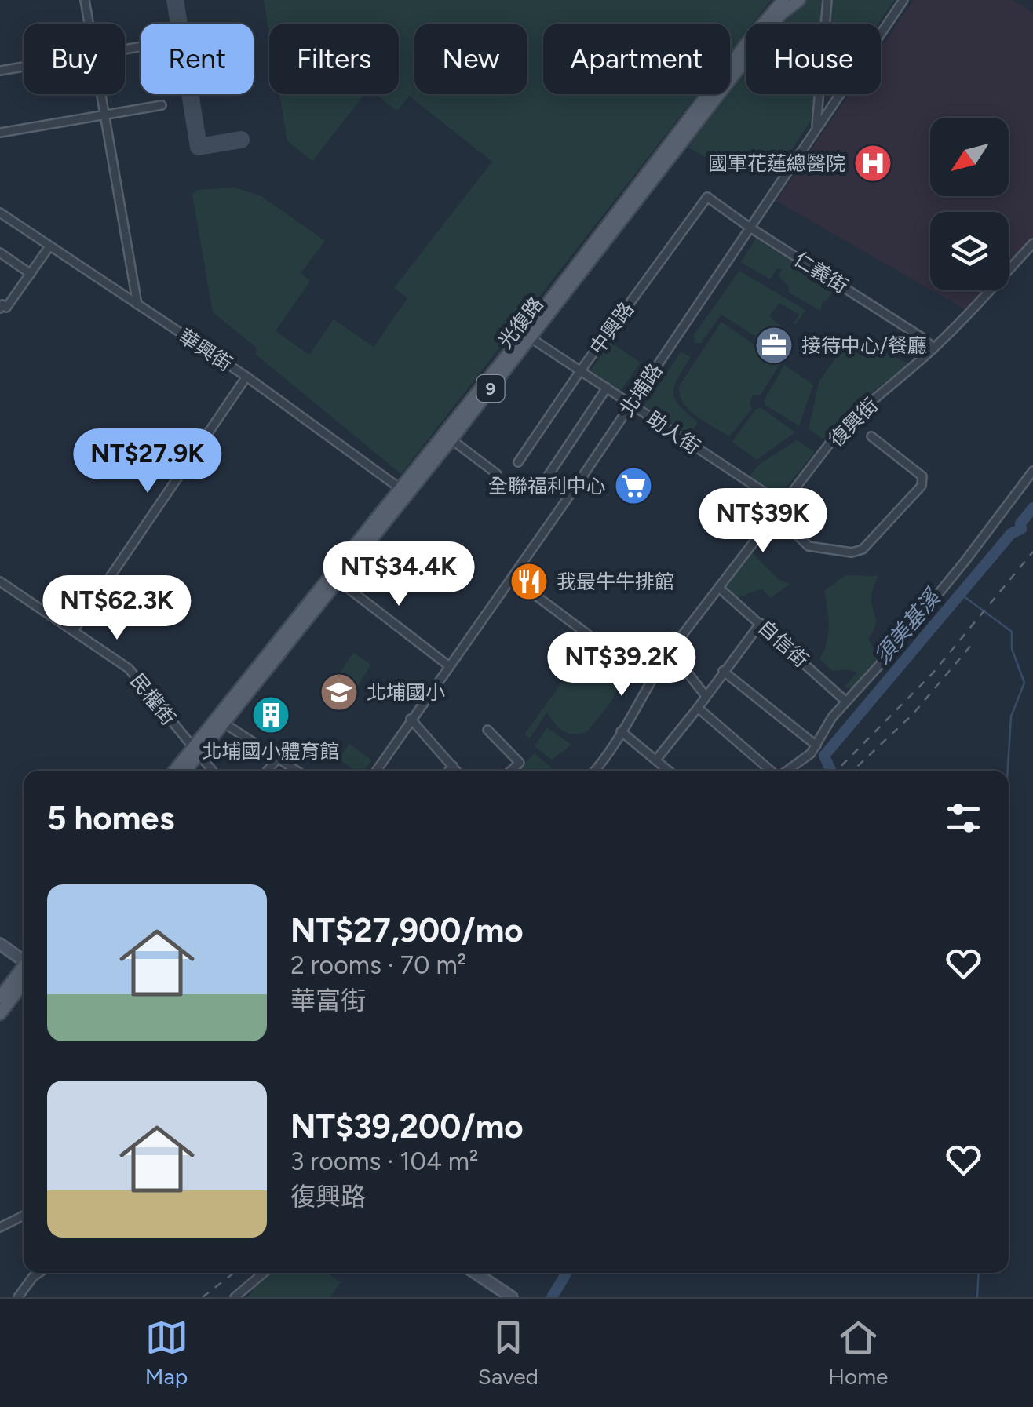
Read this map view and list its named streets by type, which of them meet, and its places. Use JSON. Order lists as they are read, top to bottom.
{
  "streets": {
    "main road": ["光復路", "9"],
    "street": [
      "仁義街",
      "中興路",
      "華興街",
      "北埔路",
      "復興街",
      "助人街",
      "自信街",
      "民權街"
    ]
  },
  "crossings": [
    ["仁義街", "中興路"],
    ["仁義街", "北埔路"],
    ["仁義街", "復興街"],
    ["光復路", "華興街"],
    ["光復路", "助人街"],
    ["光復路", "民權街"],
    ["中興路", "助人街"],
    ["北埔路", "助人街"],
    ["復興街", "助人街"],
    ["復興街", "自信街"]
  ],
  "water": ["須美基溪"],
  "places": {
    "hospital": ["國軍花蓮總醫院"],
    "office": ["接待中心/餐廳"],
    "supermarket": ["全聯福利中心"],
    "restaurant": ["我最牛牛排館"],
    "school or university": ["北埔國小"],
    "building": ["北埔國小體育館"]
  },
  "north": "bottom left",
  "page": {
    "chip": [
      "Buy",
      "Rent",
      "Filters",
      "New",
      "Apartment",
      "House"
    ],
    "price": [
      "NT$27.9K",
      "NT$39K",
      "NT$34.4K",
      "NT$62.3K",
      "NT$39.2K"
    ],
    "heading": "5 homes",
    "list": [
      {
        "name": "NT$27,900/mo",
        "note": "2 rooms · 70 m² · 華富街"
      },
      {
        "name": "NT$39,200/mo",
        "note": "3 rooms · 104 m² · 復興路"
      }
    ],
    "tabs": ["Map", "Saved", "Home"]
  }
}
